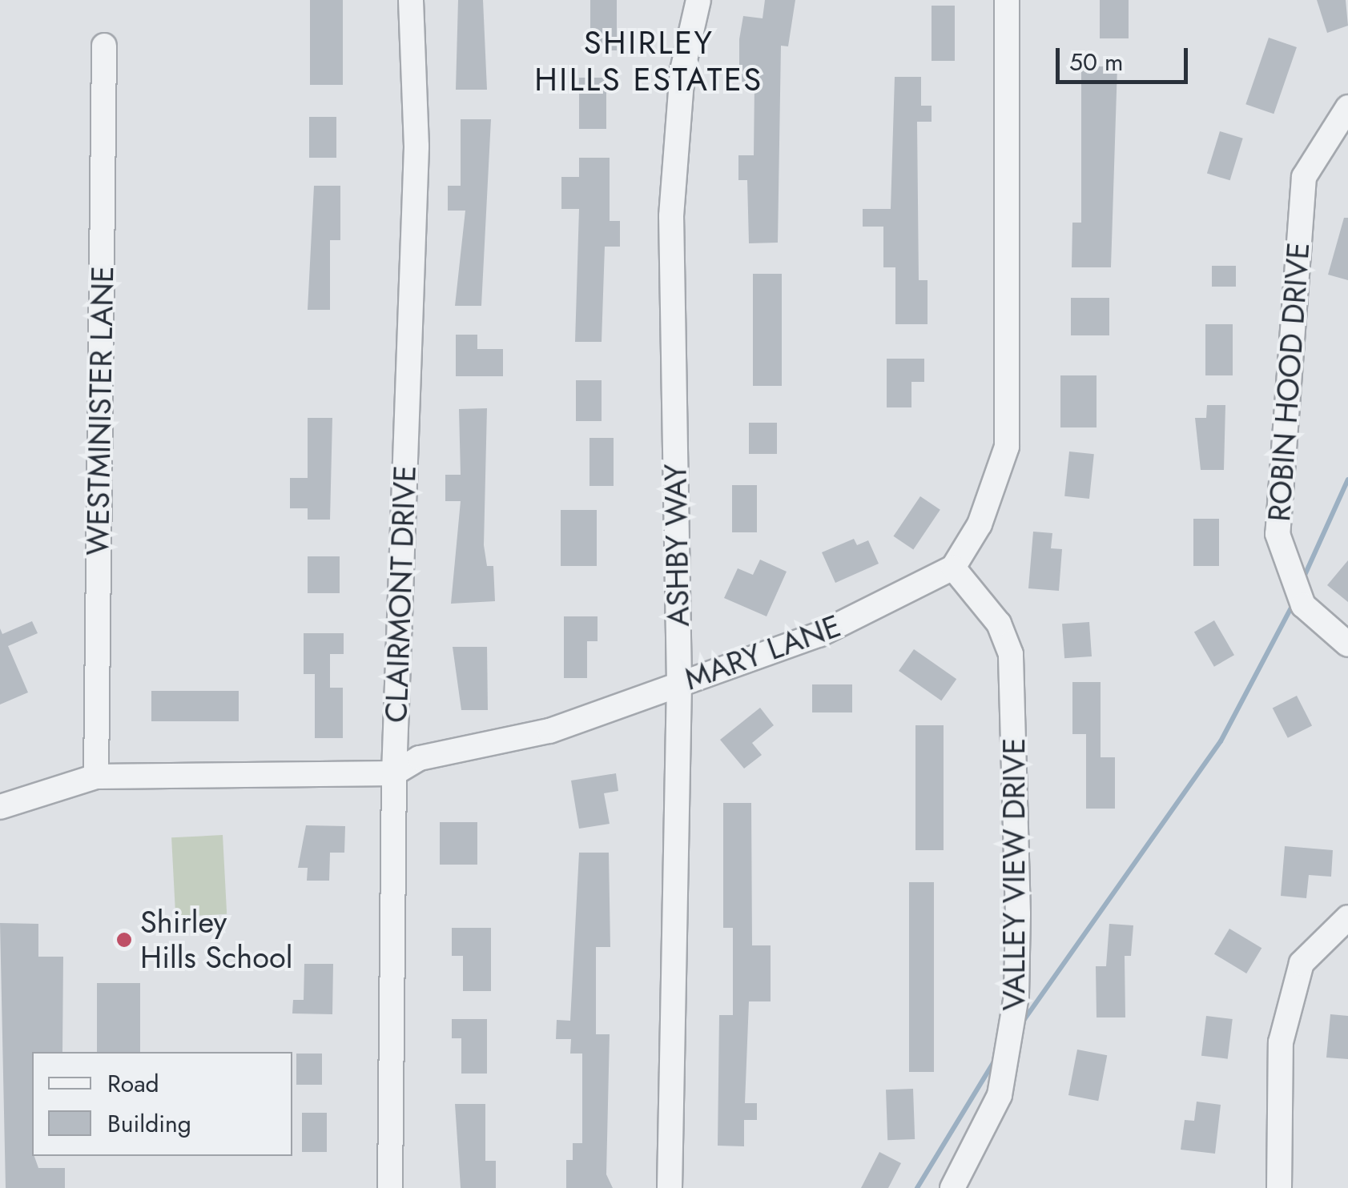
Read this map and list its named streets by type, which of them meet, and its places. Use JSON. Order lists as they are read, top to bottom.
{
  "streets": {
    "street": [
      "ROBIN HOOD DRIVE",
      "WESTMINISTER LANE",
      "ASHBY WAY",
      "CLAIRMONT DRIVE",
      "MARY LANE",
      "VALLEY VIEW DRIVE"
    ]
  },
  "crossings": [
    ["WESTMINISTER LANE", "MARY LANE"],
    ["ASHBY WAY", "MARY LANE"],
    ["CLAIRMONT DRIVE", "MARY LANE"],
    ["MARY LANE", "VALLEY VIEW DRIVE"]
  ],
  "districts": ["SHIRLEY HILLS ESTATES"],
  "places": ["Shirley Hills School"],
  "legend": ["Road", "Building"],
  "scale_bar": "50 m"
}
